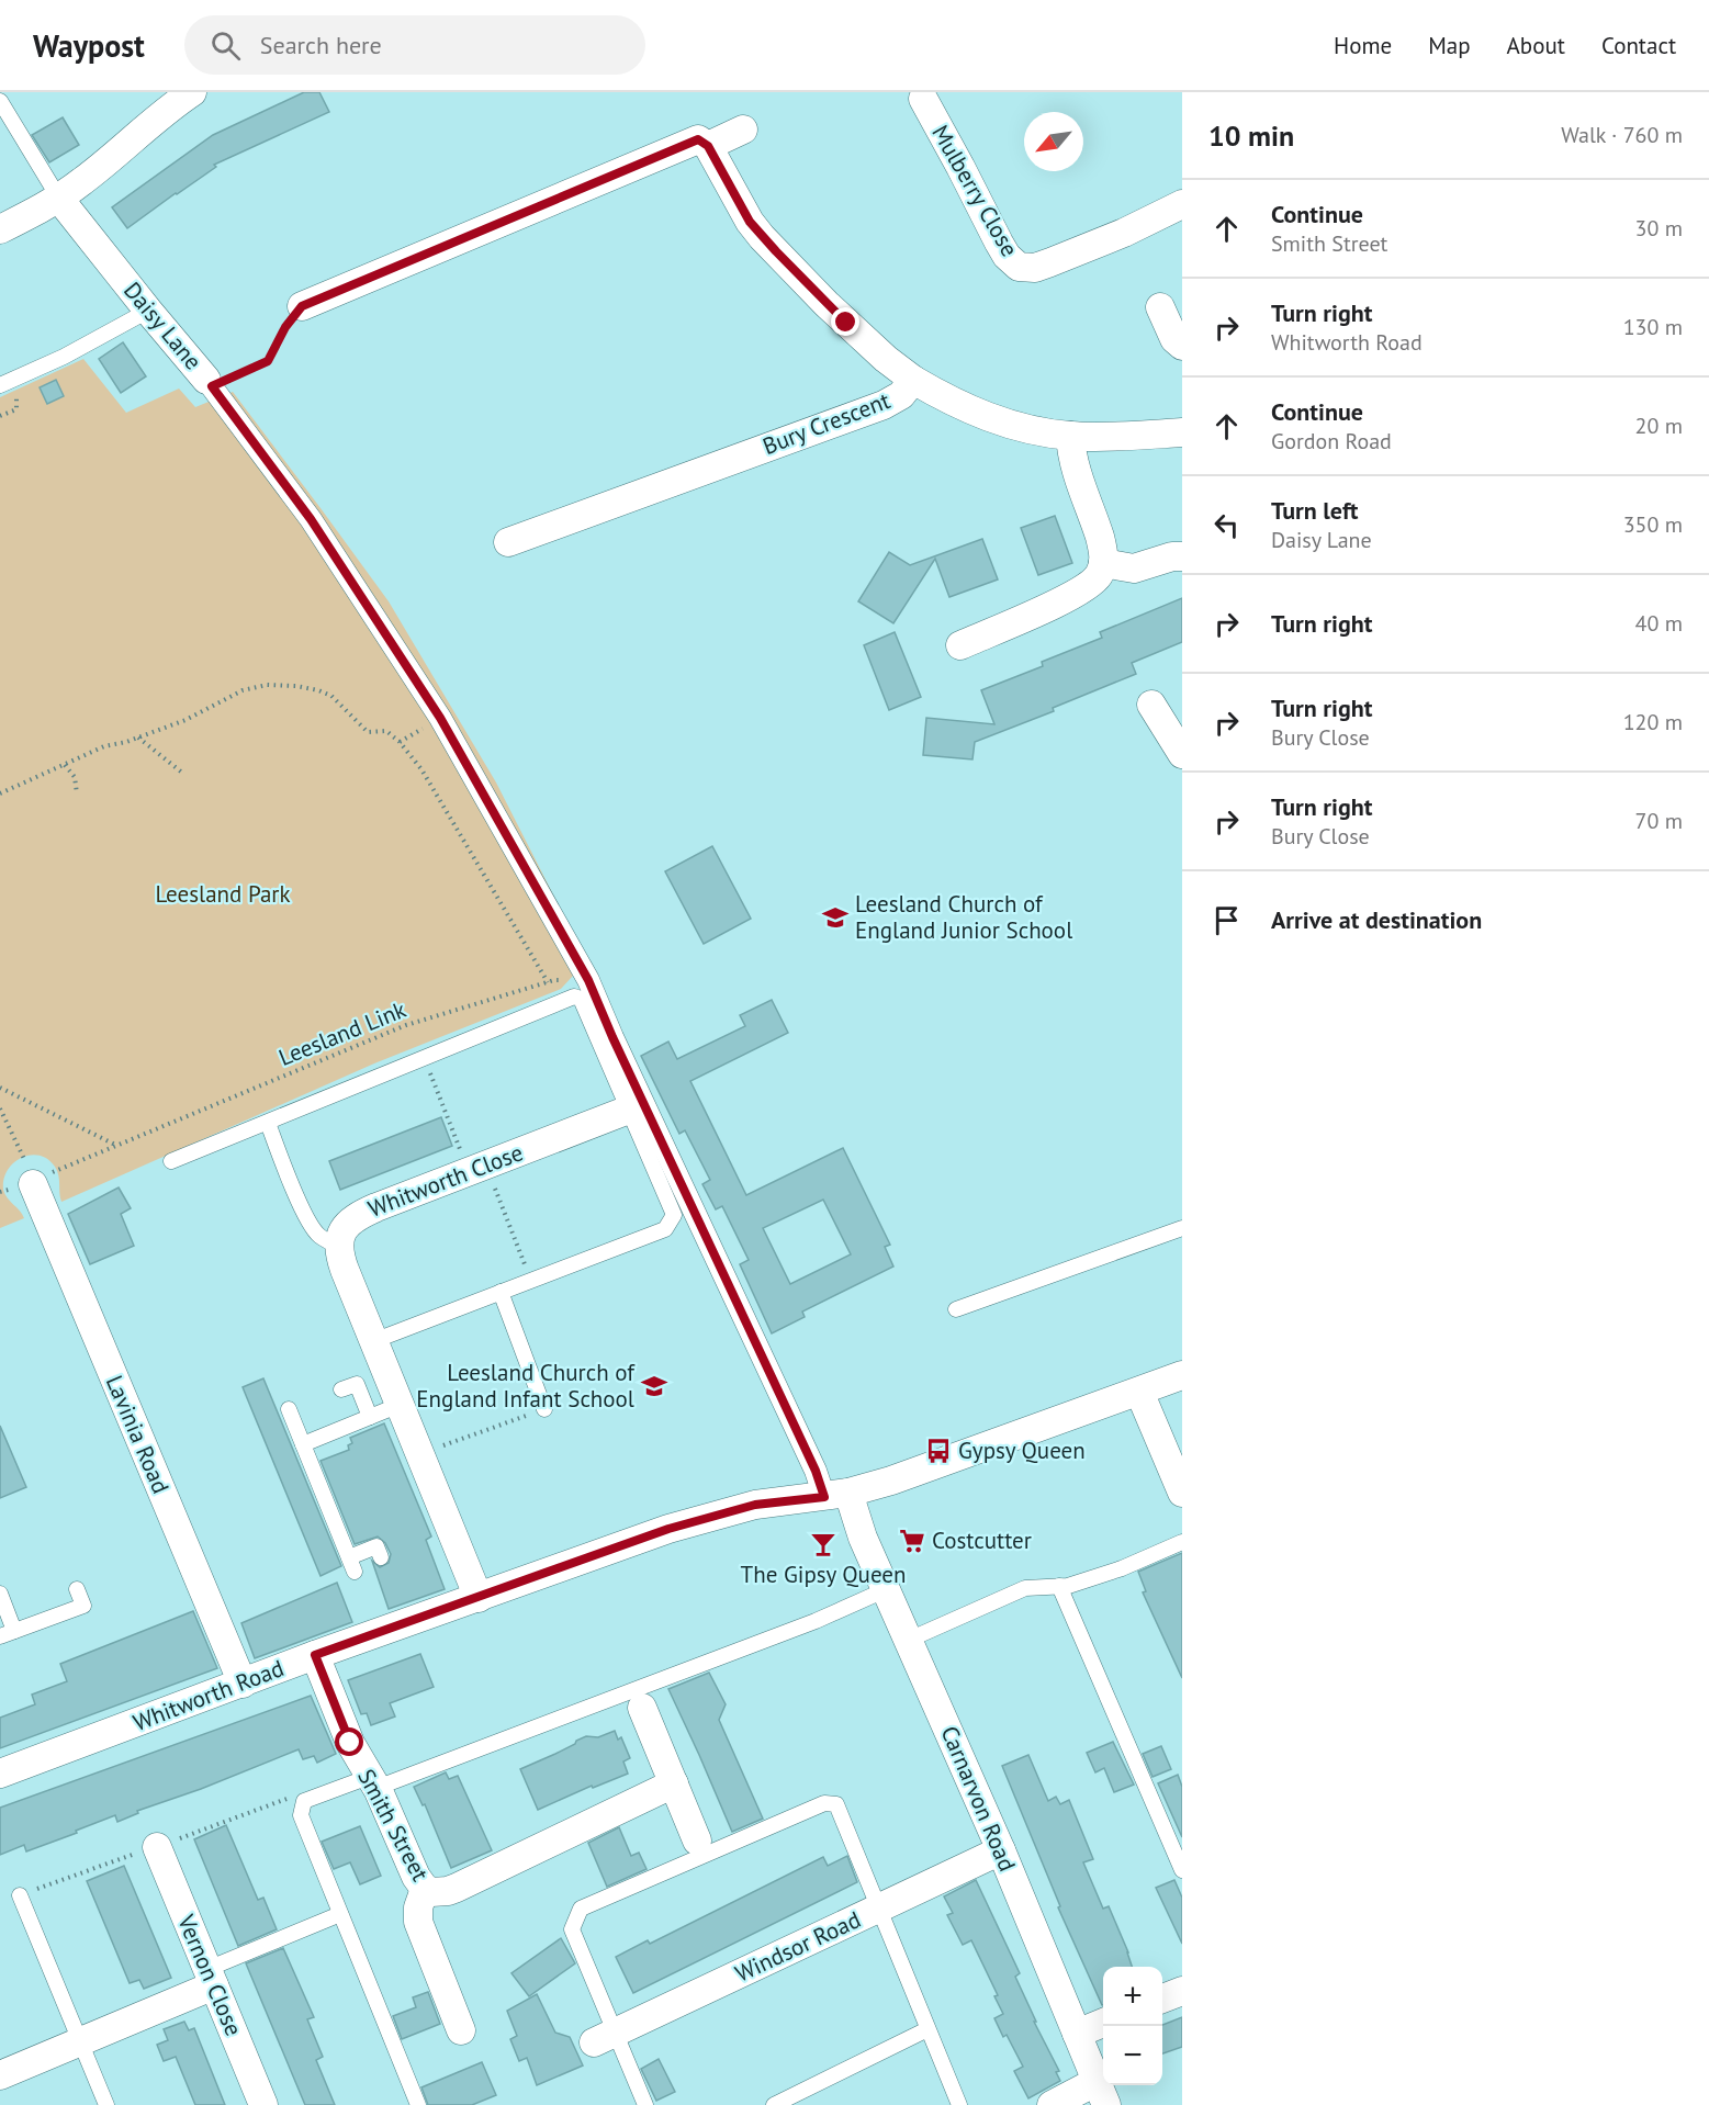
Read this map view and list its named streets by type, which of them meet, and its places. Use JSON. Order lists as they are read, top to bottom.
{
  "streets": {
    "street": [
      "Mulberry Close",
      "Daisy Lane",
      "Bury Crescent",
      "Whitworth Close",
      "Lavinia Road",
      "Whitworth Road",
      "Carnarvon Road",
      "Smith Street",
      "Windsor Road",
      "Vernon Close"
    ],
    "path": ["Leesland Link"]
  },
  "crossings": [
    ["Daisy Lane", "Leesland Link"],
    ["Daisy Lane", "Whitworth Road"],
    ["Daisy Lane", "Carnarvon Road"],
    ["Lavinia Road", "Whitworth Road"],
    ["Whitworth Road", "Carnarvon Road"],
    ["Whitworth Road", "Smith Street"],
    ["Carnarvon Road", "Windsor Road"]
  ],
  "parks": ["Leesland Park"],
  "places": {
    "school or university": ["Leesland Church of England Junior School", "Leesland Church of England Infant School"],
    "bus stop": ["Gypsy Queen"],
    "supermarket": ["Costcutter"],
    "bar": ["The Gipsy Queen"]
  },
  "north": "bottom left",
  "page": {
    "header": "Waypost",
    "search": "Search here",
    "nav": [
      "Home",
      "Map",
      "About",
      "Contact"
    ],
    "heading": ["10 min", "Walk · 760 m"],
    "list": [
      ["Continue", "Smith Street", "30 m"],
      ["Turn right", "Whitworth Road", "130 m"],
      ["Continue", "Gordon Road", "20 m"],
      ["Turn left", "Daisy Lane", "350 m"],
      ["Turn right", "40 m"],
      ["Turn right", "Bury Close", "120 m"],
      ["Turn right", "Bury Close", "70 m"],
      "Arrive at destination"
    ],
    "map_buttons": ["+", "−"]
  }
}
